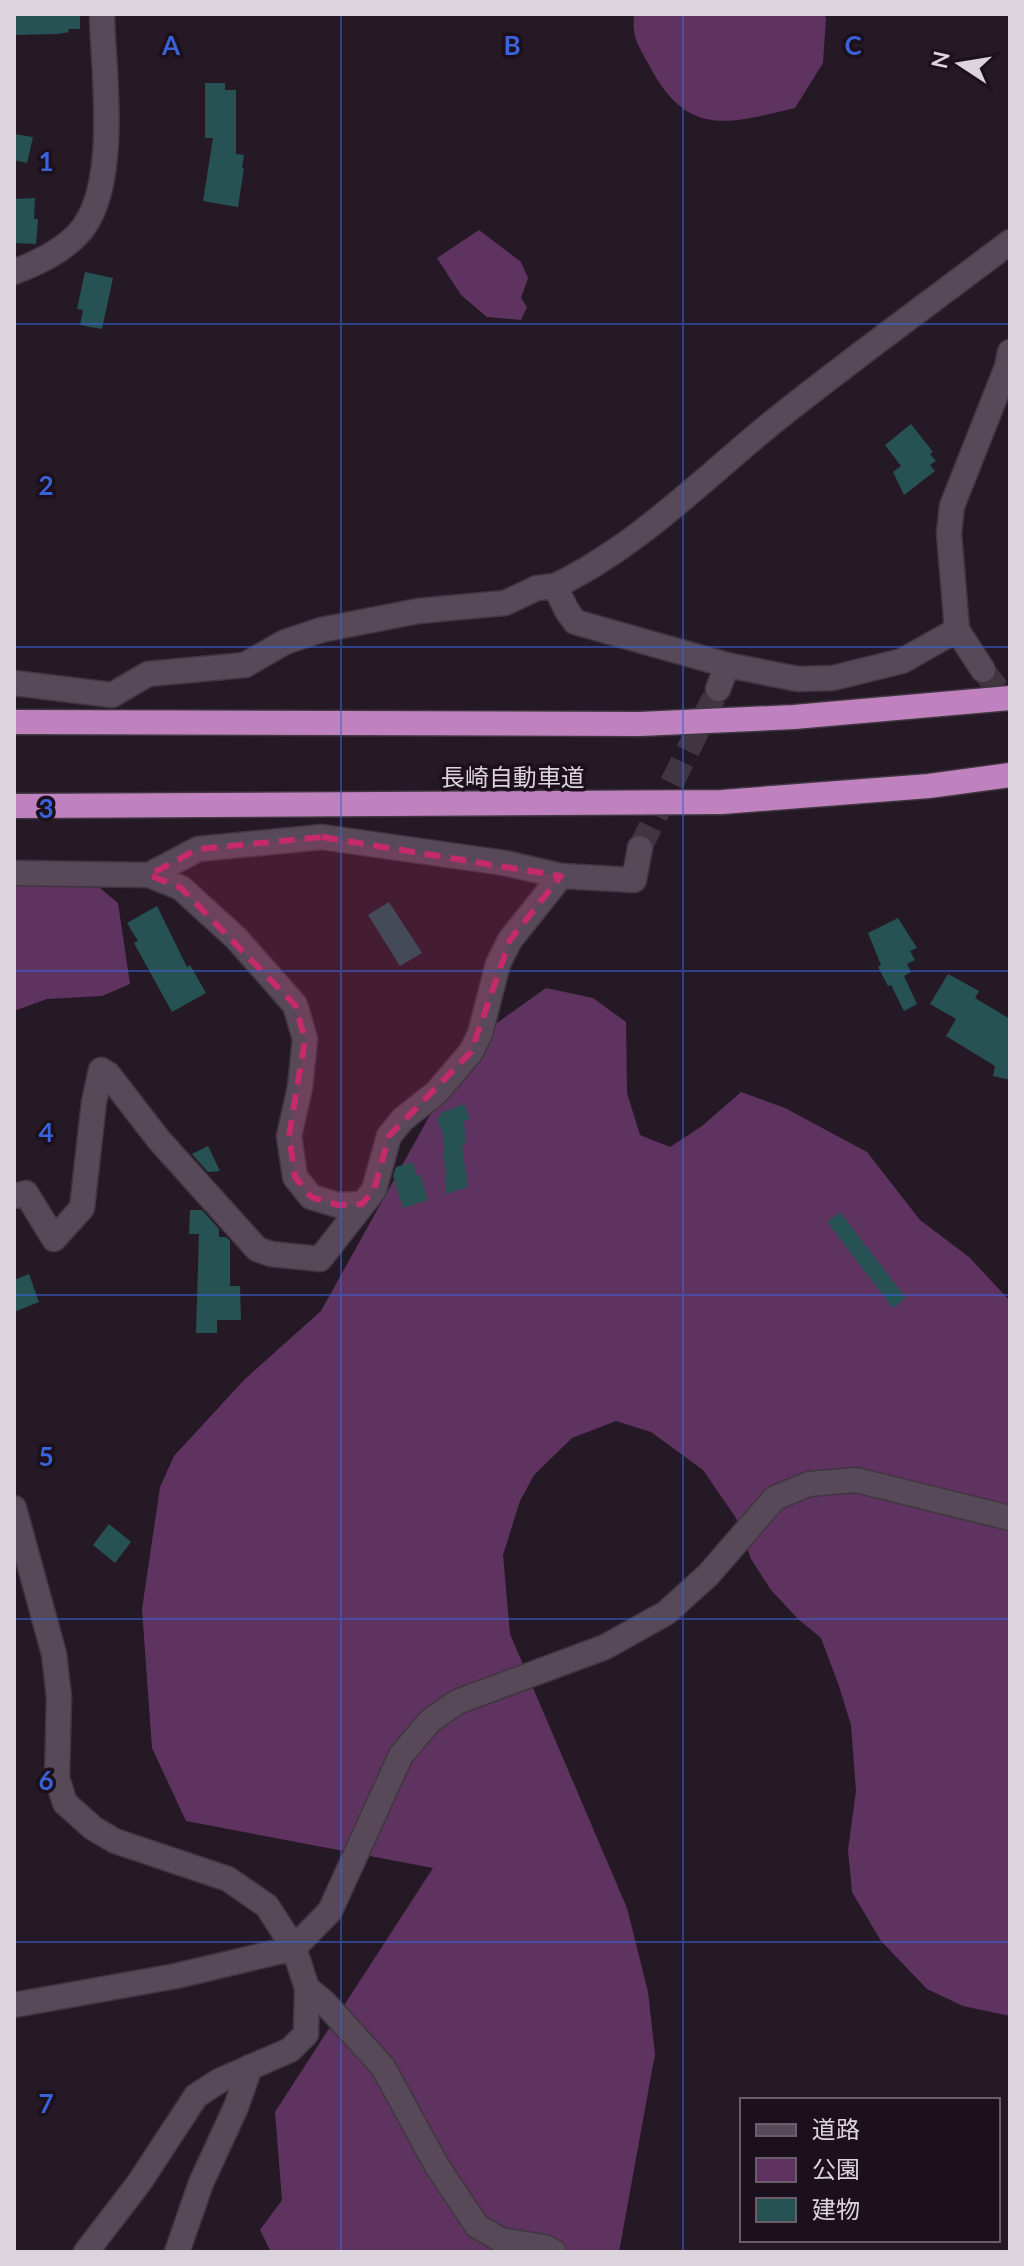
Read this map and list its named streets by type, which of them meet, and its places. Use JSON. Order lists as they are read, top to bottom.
{
  "streets": {
    "highway": ["長崎自動車道"]
  },
  "legend": ["道路", "公園", "建物"],
  "north": "left",
  "grid": {
    "columns": ["A", "B", "C"],
    "rows": [
      "1",
      "2",
      "3",
      "4",
      "5",
      "6",
      "7"
    ]
  }
}
